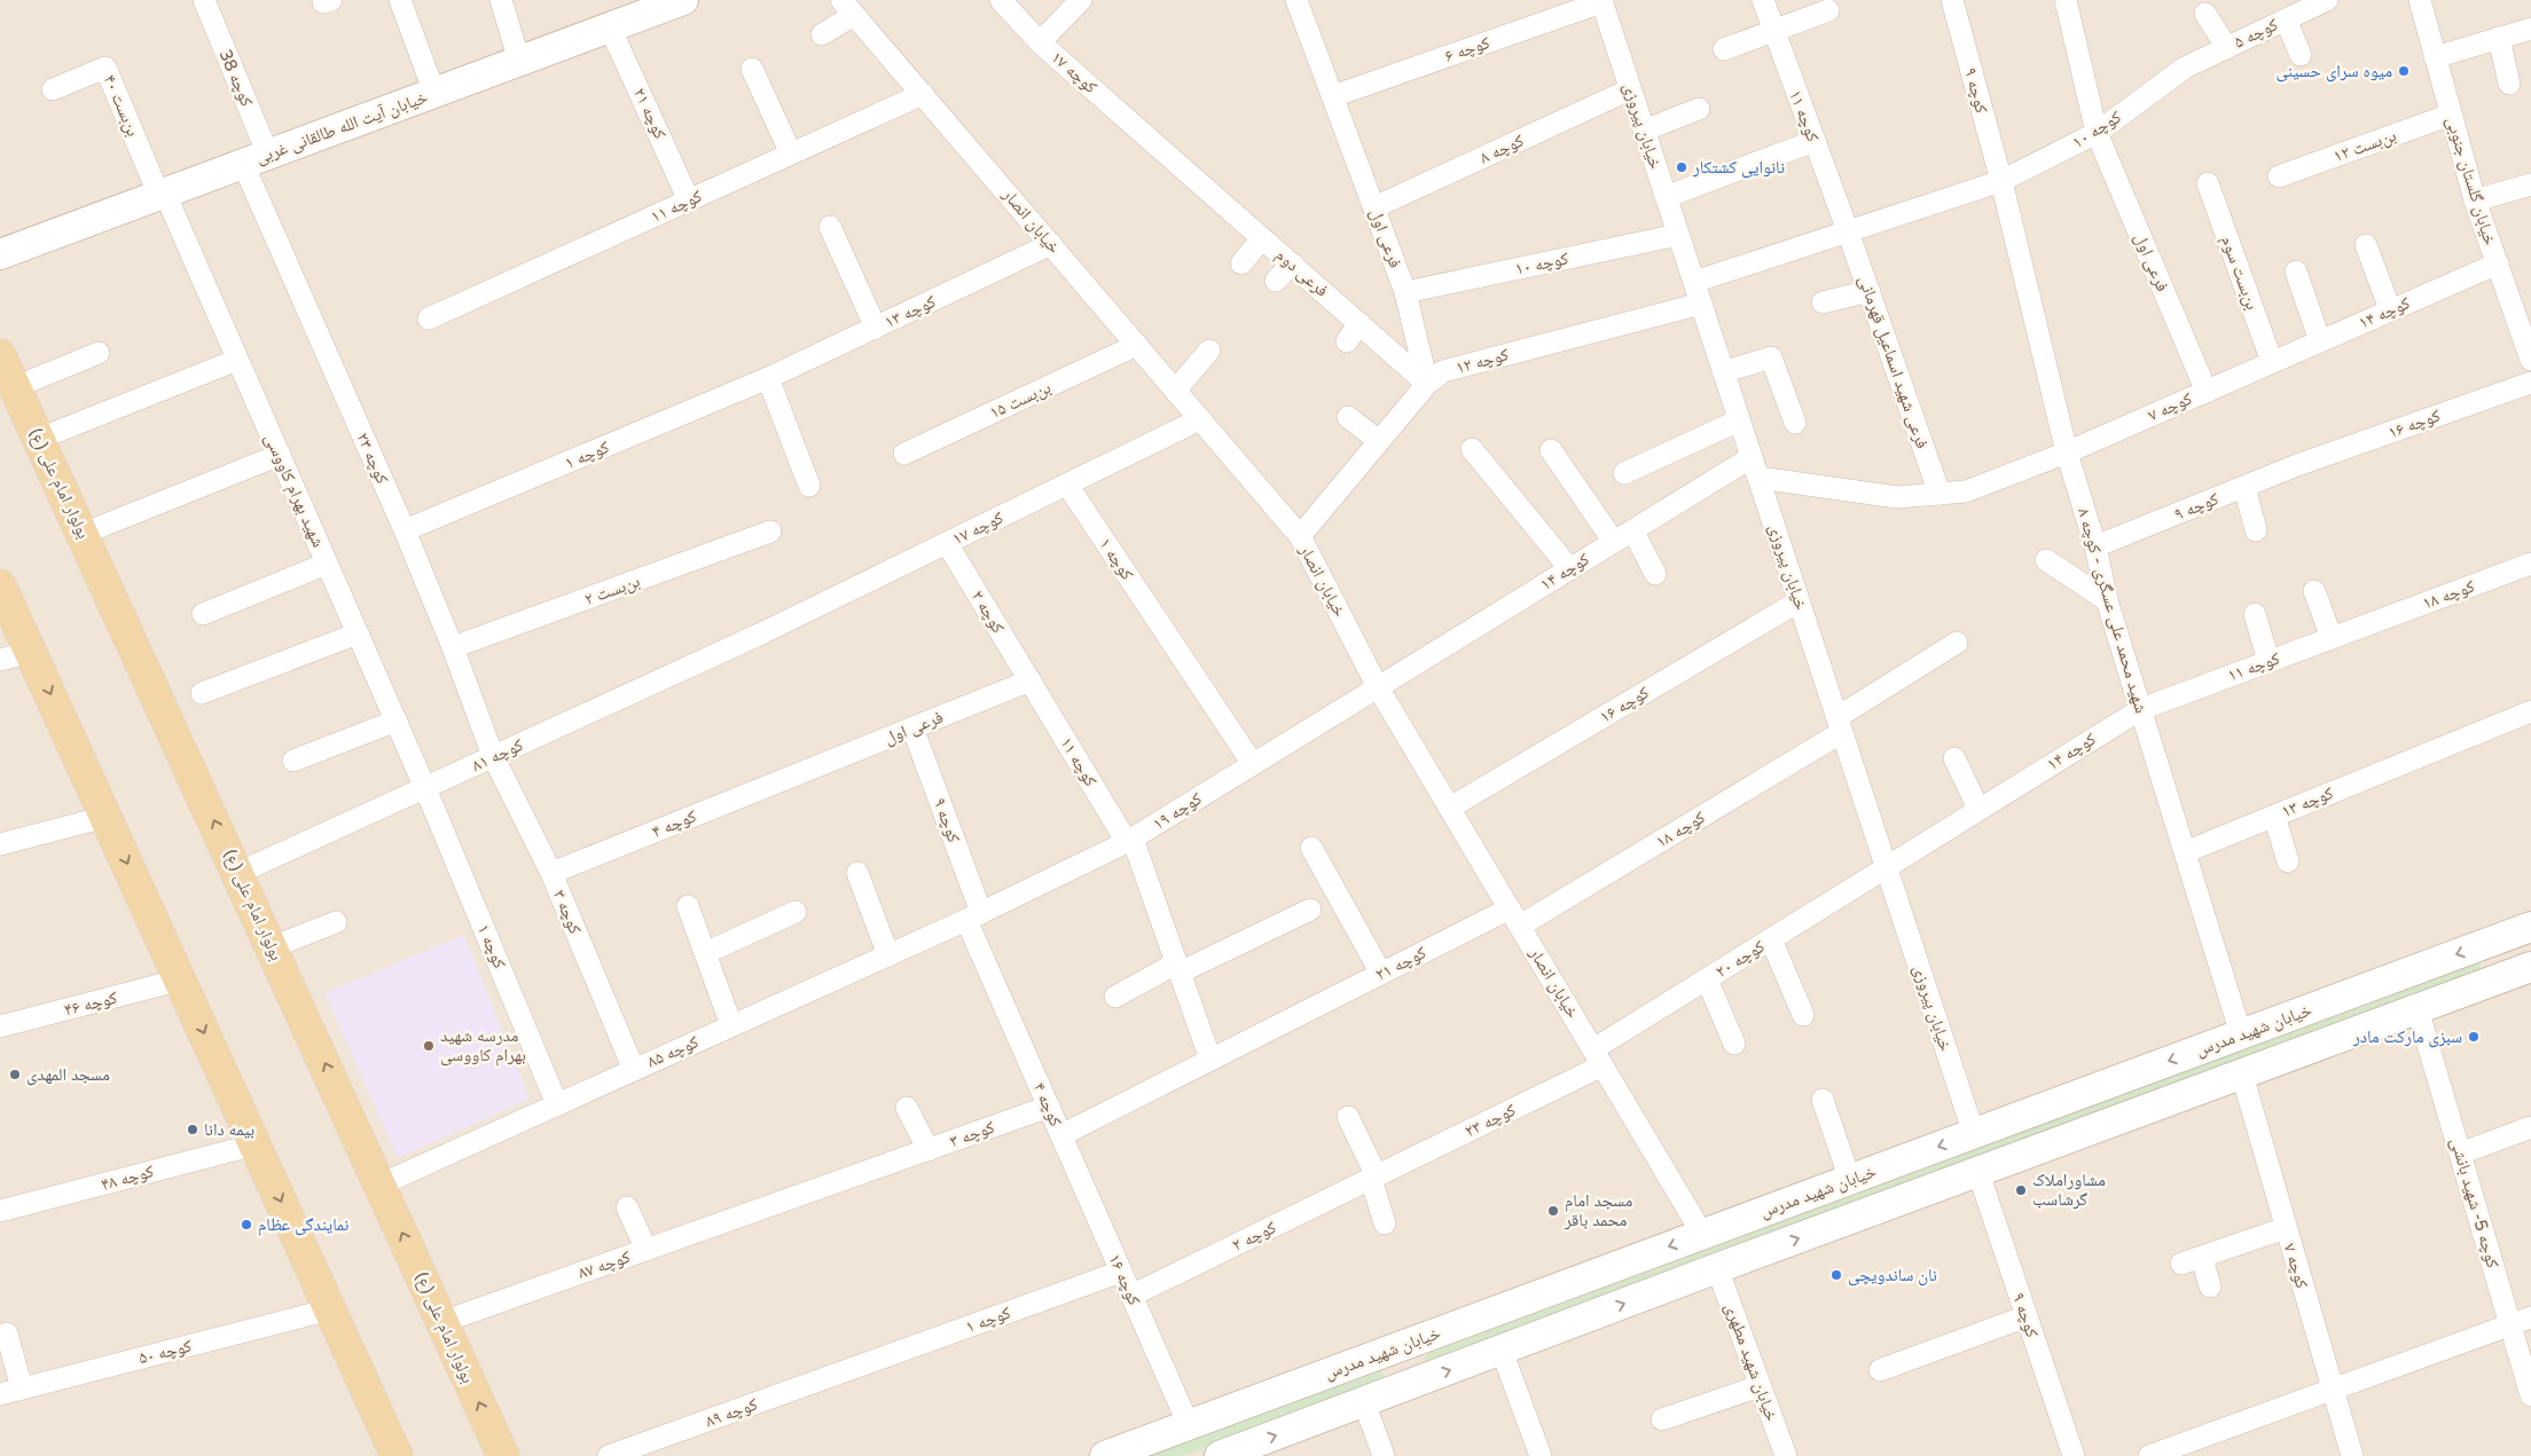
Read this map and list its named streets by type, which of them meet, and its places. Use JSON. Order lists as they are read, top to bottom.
{
  "streets": {
    "main road": ["خیابان آیت الله طالقانی غربی", "بولوار امام علی (ع)", "خیابان شهید مدرس"],
    "street": [
      "کوچه ۵",
      "کوچه ۶",
      "کوچه ۱۷",
      "کوچه 38",
      "کوچه ۹",
      "بن‌بست ۴۰",
      "کوچه ۲۱",
      "کوچه ۱۱",
      "خیابان پیروزی",
      "کوچه ۱۰",
      "بن‌بست ۱۲",
      "کوچه ۸",
      "خیابان گلستان جنوبی",
      "خیابان انصار",
      "فرعی اول",
      "فرعی دوم",
      "بن‌بست سوم",
      "کوچه ۱۳",
      "کوچه ۱۴",
      "کوچه ۱۲",
      "فرعی شهید اسماعیل قهرمانی",
      "بن‌بست ۱۵",
      "کوچه ۷",
      "کوچه ۱۶",
      "کوچه ۱",
      "کوچه ۲۳",
      "شهید بهرام کاووسی",
      "بن‌بست ۲",
      "کوچه ۱۸",
      "شهید محمد علی عسگری - کوچه ۸",
      "کوچه ۲",
      "کوچه ۸۱",
      "کوچه ۱۹",
      "کوچه ۴",
      "کوچه ۳",
      "کوچه ۲۰",
      "کوچه ۴۶",
      "کوچه ۸۵",
      "کوچه ۴۸",
      "کوچه 5- شهید بانشی",
      "کوچه ۸۷",
      "کوچه ۵۰",
      "خیابان شهید مطهری",
      "کوچه ۸۹"
    ]
  },
  "crossings": [
    ["کوچه ۵", "کوچه ۱۰"],
    ["کوچه ۶", "خیابان پیروزی"],
    ["کوچه ۶", "فرعی اول"],
    ["کوچه ۱۷", "خیابان انصار"],
    ["کوچه ۱۷", "فرعی دوم"],
    ["کوچه ۱۷", "کوچه ۱"],
    ["کوچه ۱۷", "کوچه ۲"],
    ["کوچه ۱۷", "کوچه ۸۱"],
    ["کوچه 38", "خیابان آیت الله طالقانی غربی"],
    ["کوچه 38", "کوچه ۲۳"],
    ["کوچه ۹", "کوچه ۱۰"],
    ["کوچه ۹", "فرعی اول"],
    ["کوچه ۹", "کوچه ۱۶"],
    ["کوچه ۹", "شهید محمد علی عسگری - کوچه ۸"],
    ["کوچه ۹", "کوچه ۱۹"],
    ["کوچه ۹", "کوچه ۴"],
    ["کوچه ۹", "کوچه ۸۵"],
    ["بن‌بست ۴۰", "خیابان آیت الله طالقانی غربی"],
    ["بن‌بست ۴۰", "شهید بهرام کاووسی"],
    ["کوچه ۲۱", "کوچه ۱۱"],
    ["کوچه ۲۱", "خیابان آیت الله طالقانی غربی"],
    ["کوچه ۲۱", "خیابان انصار"],
    ["کوچه ۲۱", "کوچه ۱۸"],
    ["کوچه ۲۱", "کوچه ۴"],
    ["کوچه ۱۱", "خیابان انصار"],
    ["کوچه ۱۱", "فرعی اول"],
    ["کوچه ۱۱", "کوچه ۱۴"],
    ["کوچه ۱۱", "فرعی شهید اسماعیل قهرمانی"],
    ["کوچه ۱۱", "کوچه ۱۸"],
    ["کوچه ۱۱", "شهید محمد علی عسگری - کوچه ۸"],
    ["کوچه ۱۱", "کوچه ۲"],
    ["کوچه ۱۱", "کوچه ۱۹"],
    ["خیابان پیروزی", "کوچه ۱۰"],
    ["خیابان پیروزی", "کوچه ۸"],
    ["خیابان پیروزی", "کوچه ۱۴"],
    ["خیابان پیروزی", "کوچه ۱۲"],
    ["خیابان پیروزی", "کوچه ۱۶"],
    ["خیابان پیروزی", "کوچه ۱۸"],
    ["خیابان پیروزی", "کوچه ۲۰"],
    ["خیابان پیروزی", "خیابان شهید مدرس"],
    ["خیابان آیت الله طالقانی غربی", "کوچه ۲۳"],
    ["خیابان آیت الله طالقانی غربی", "شهید بهرام کاووسی"],
    ["کوچه ۱۰", "فرعی اول"],
    ["کوچه ۱۰", "شهید محمد علی عسگری - کوچه ۸"],
    ["بن‌بست ۱۲", "خیابان گلستان جنوبی"],
    ["کوچه ۸", "فرعی اول"],
    ["خیابان گلستان جنوبی", "کوچه ۱۴"],
    ["خیابان انصار", "کوچه ۱۳"],
    ["خیابان انصار", "کوچه ۱۴"],
    ["خیابان انصار", "کوچه ۱۲"],
    ["خیابان انصار", "بن‌بست ۱۵"],
    ["خیابان انصار", "کوچه ۱۶"],
    ["خیابان انصار", "کوچه ۲۳"],
    ["خیابان انصار", "کوچه ۱۸"],
    ["خیابان انصار", "کوچه ۱۹"],
    ["خیابان انصار", "کوچه ۲۰"],
    ["خیابان انصار", "خیابان شهید مدرس"],
    ["فرعی اول", "فرعی دوم"],
    ["فرعی اول", "کوچه ۱۲"],
    ["فرعی اول", "کوچه ۷"],
    ["فرعی اول", "کوچه ۲"],
    ["فرعی اول", "کوچه ۴"],
    ["فرعی دوم", "کوچه ۱۲"],
    ["بن‌بست سوم", "کوچه ۱۴"],
    ["بن‌بست سوم", "کوچه ۷"],
    ["کوچه ۱۳", "کوچه ۱"],
    ["کوچه ۱۳", "شهید محمد علی عسگری - کوچه ۸"],
    ["کوچه ۱۴", "کوچه ۷"],
    ["کوچه ۱۴", "شهید محمد علی عسگری - کوچه ۸"],
    ["کوچه ۱۴", "کوچه ۱۹"],
    ["کوچه ۱۴", "کوچه ۲۰"],
    ["کوچه ۷", "شهید محمد علی عسگری - کوچه ۸"],
    ["کوچه ۱۶", "کوچه ۱"],
    ["کوچه ۱۶", "کوچه ۲"],
    ["کوچه ۱۶", "کوچه ۴"],
    ["کوچه ۱۶", "خیابان شهید مدرس"],
    ["کوچه ۱", "کوچه ۲۳"],
    ["کوچه ۱", "شهید بهرام کاووسی"],
    ["کوچه ۱", "کوچه ۸۱"],
    ["کوچه ۱", "کوچه ۱۹"],
    ["کوچه ۱", "کوچه ۸۵"],
    ["کوچه ۱", "کوچه ۸۹"],
    ["کوچه ۲۳", "بن‌بست ۲"],
    ["کوچه ۲۳", "کوچه ۲"],
    ["کوچه ۲۳", "کوچه ۸۱"],
    ["کوچه ۲۳", "کوچه ۳"],
    ["کوچه ۲۳", "کوچه ۲۰"],
    ["بولوار امام علی (ع)", "کوچه ۸۱"],
    ["بولوار امام علی (ع)", "کوچه ۸۵"],
    ["بولوار امام علی (ع)", "کوچه ۸۷"],
    ["شهید بهرام کاووسی", "کوچه ۸۱"],
    ["شهید محمد علی عسگری - کوچه ۸", "خیابان شهید مدرس"],
    ["کوچه ۸۱", "کوچه ۳"],
    ["کوچه ۱۹", "کوچه ۴"],
    ["کوچه ۱۹", "کوچه ۸۵"],
    ["کوچه ۴", "کوچه ۳"],
    ["کوچه ۴", "کوچه ۸۵"],
    ["کوچه ۳", "کوچه ۸۵"],
    ["کوچه ۳", "کوچه ۸۷"]
  ],
  "places": [
    "میوه سرای حسینی",
    "نانوایی کشتکار",
    "سبزی مارکت مادر",
    "مدرسه شهید بهرام کاووسی",
    "مسجد المهدی",
    "بیمه دانا",
    "مشاوراملاک گرشاسب",
    "مسجد امام محمد باقر",
    "نمایندگی عظام",
    "نان ساندویچی"
  ]
}
